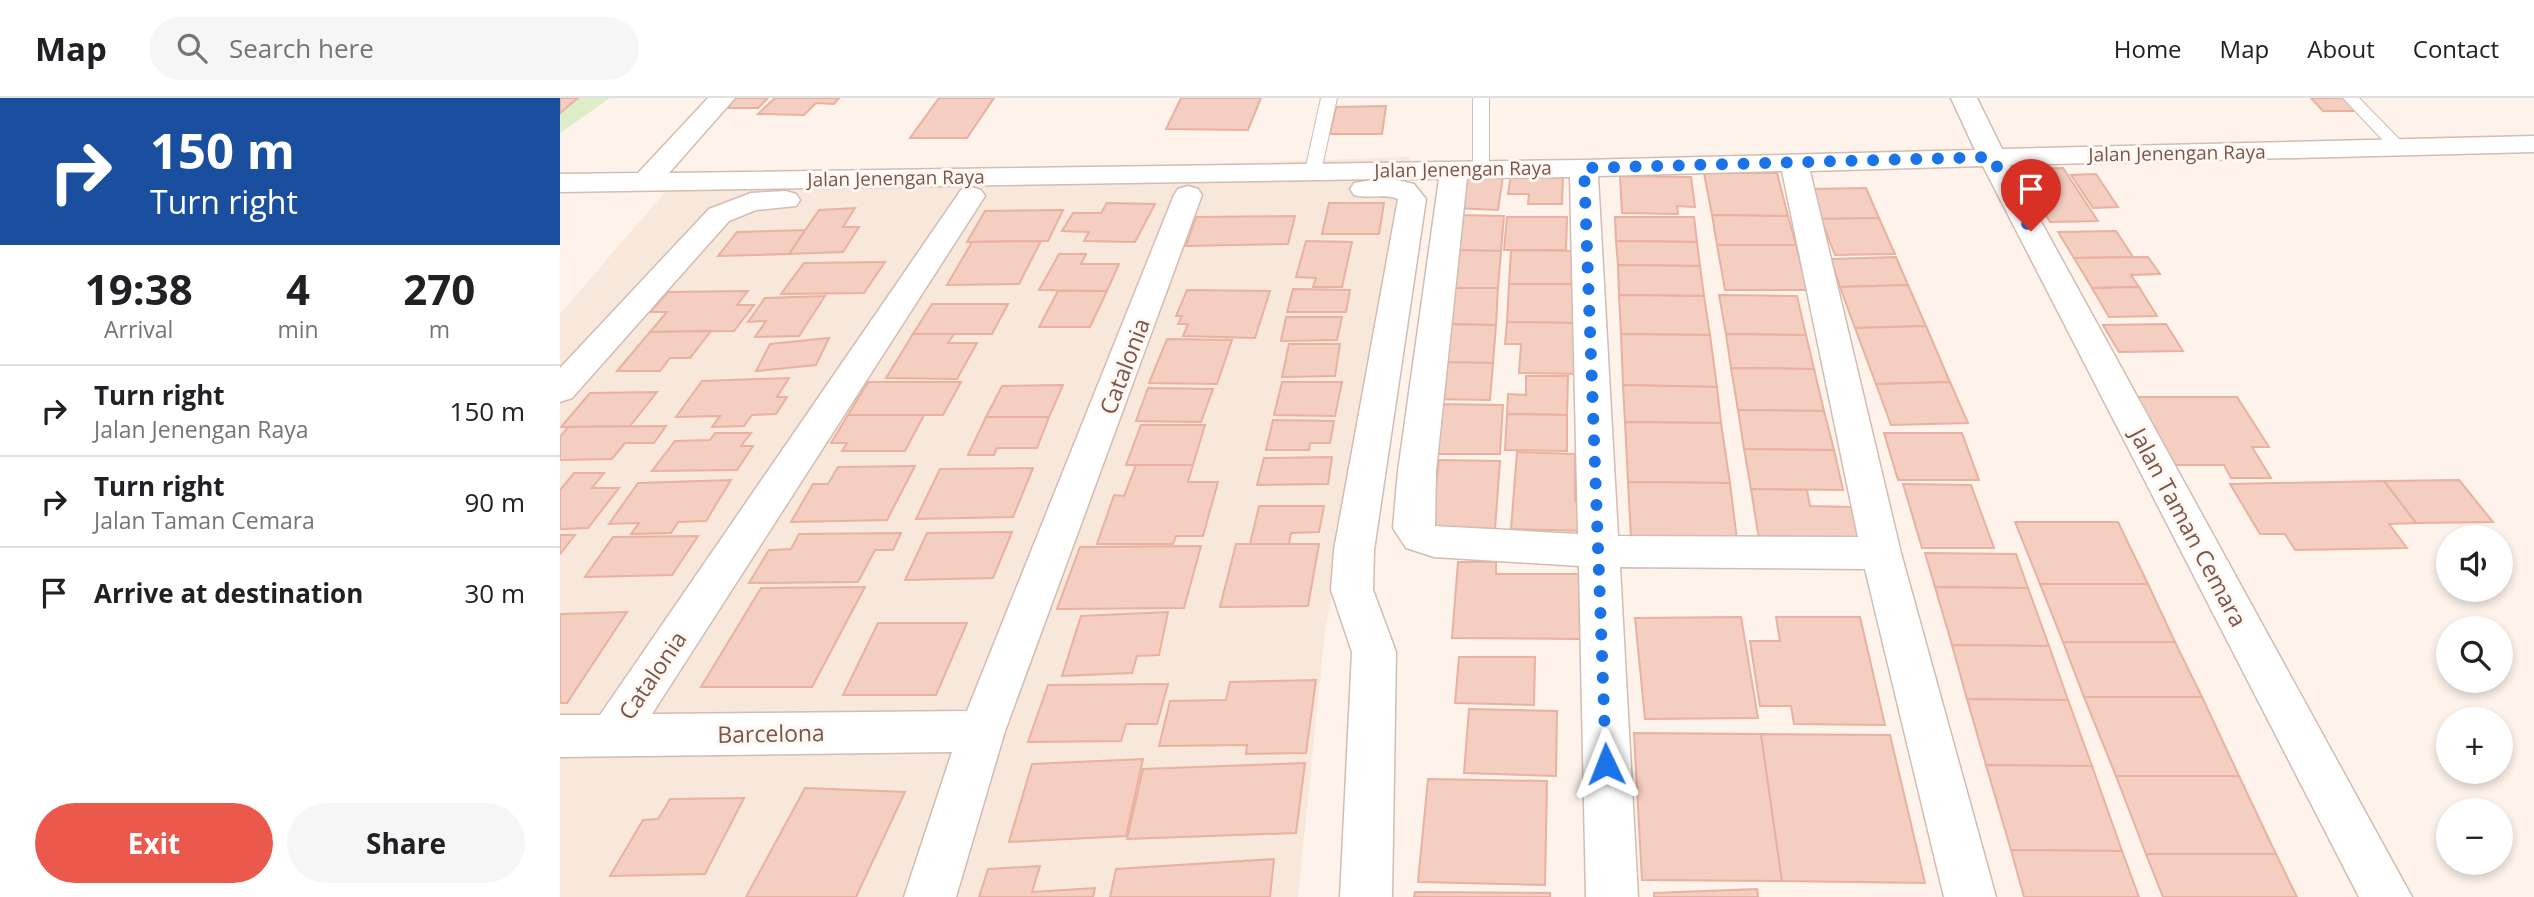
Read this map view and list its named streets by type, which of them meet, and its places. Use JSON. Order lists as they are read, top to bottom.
{
  "streets": {
    "street": [
      "Jalan Jenengan Raya",
      "Catalonia",
      "Jalan Taman Cemara",
      "Barcelona"
    ]
  },
  "crossings": [
    ["Jalan Jenengan Raya", "Jalan Taman Cemara"],
    ["Catalonia", "Barcelona"]
  ],
  "page": {
    "header": "Map",
    "search": "Search here",
    "nav": [
      "Home",
      "Map",
      "About",
      "Contact"
    ],
    "turn": ["150 m", "Turn right"],
    "eta": [
      "19:38",
      "Arrival",
      "4",
      "min",
      "270",
      "m"
    ],
    "list": [
      {
        "name": "Turn right",
        "note": "Jalan Jenengan Raya",
        "value": "150 m"
      },
      {
        "name": "Turn right",
        "note": "Jalan Taman Cemara",
        "value": "90 m"
      },
      {
        "name": "Arrive at destination",
        "value": "30 m"
      }
    ],
    "map_buttons": ["+", "−"],
    "buttons": ["Exit", "Share"]
  }
}
